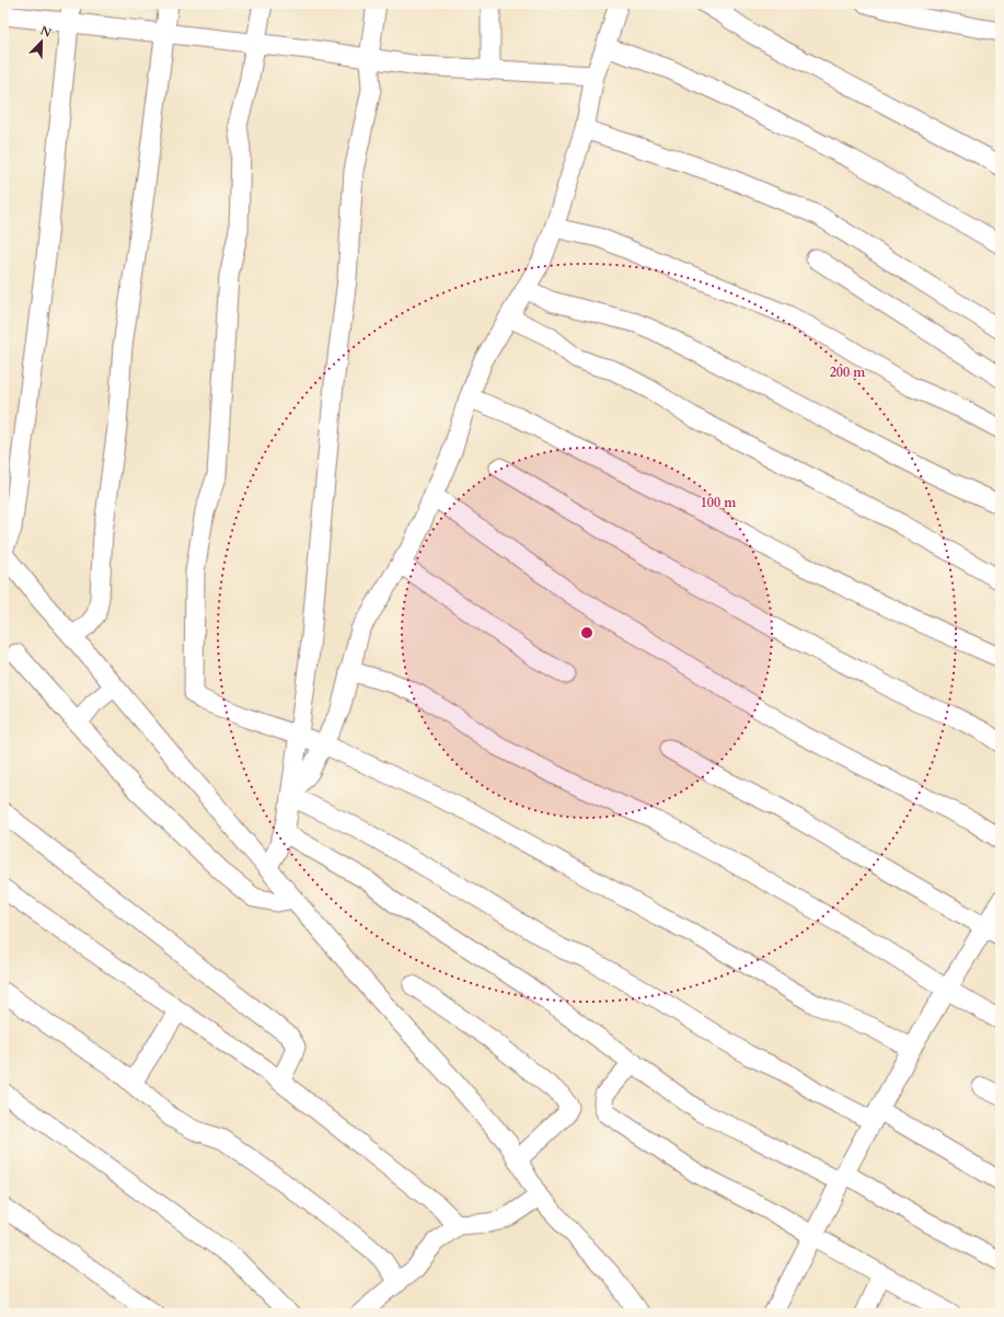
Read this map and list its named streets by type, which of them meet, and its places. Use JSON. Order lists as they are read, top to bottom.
{
  "north": "top right",
  "rings": ["200 m", "100 m"]
}
